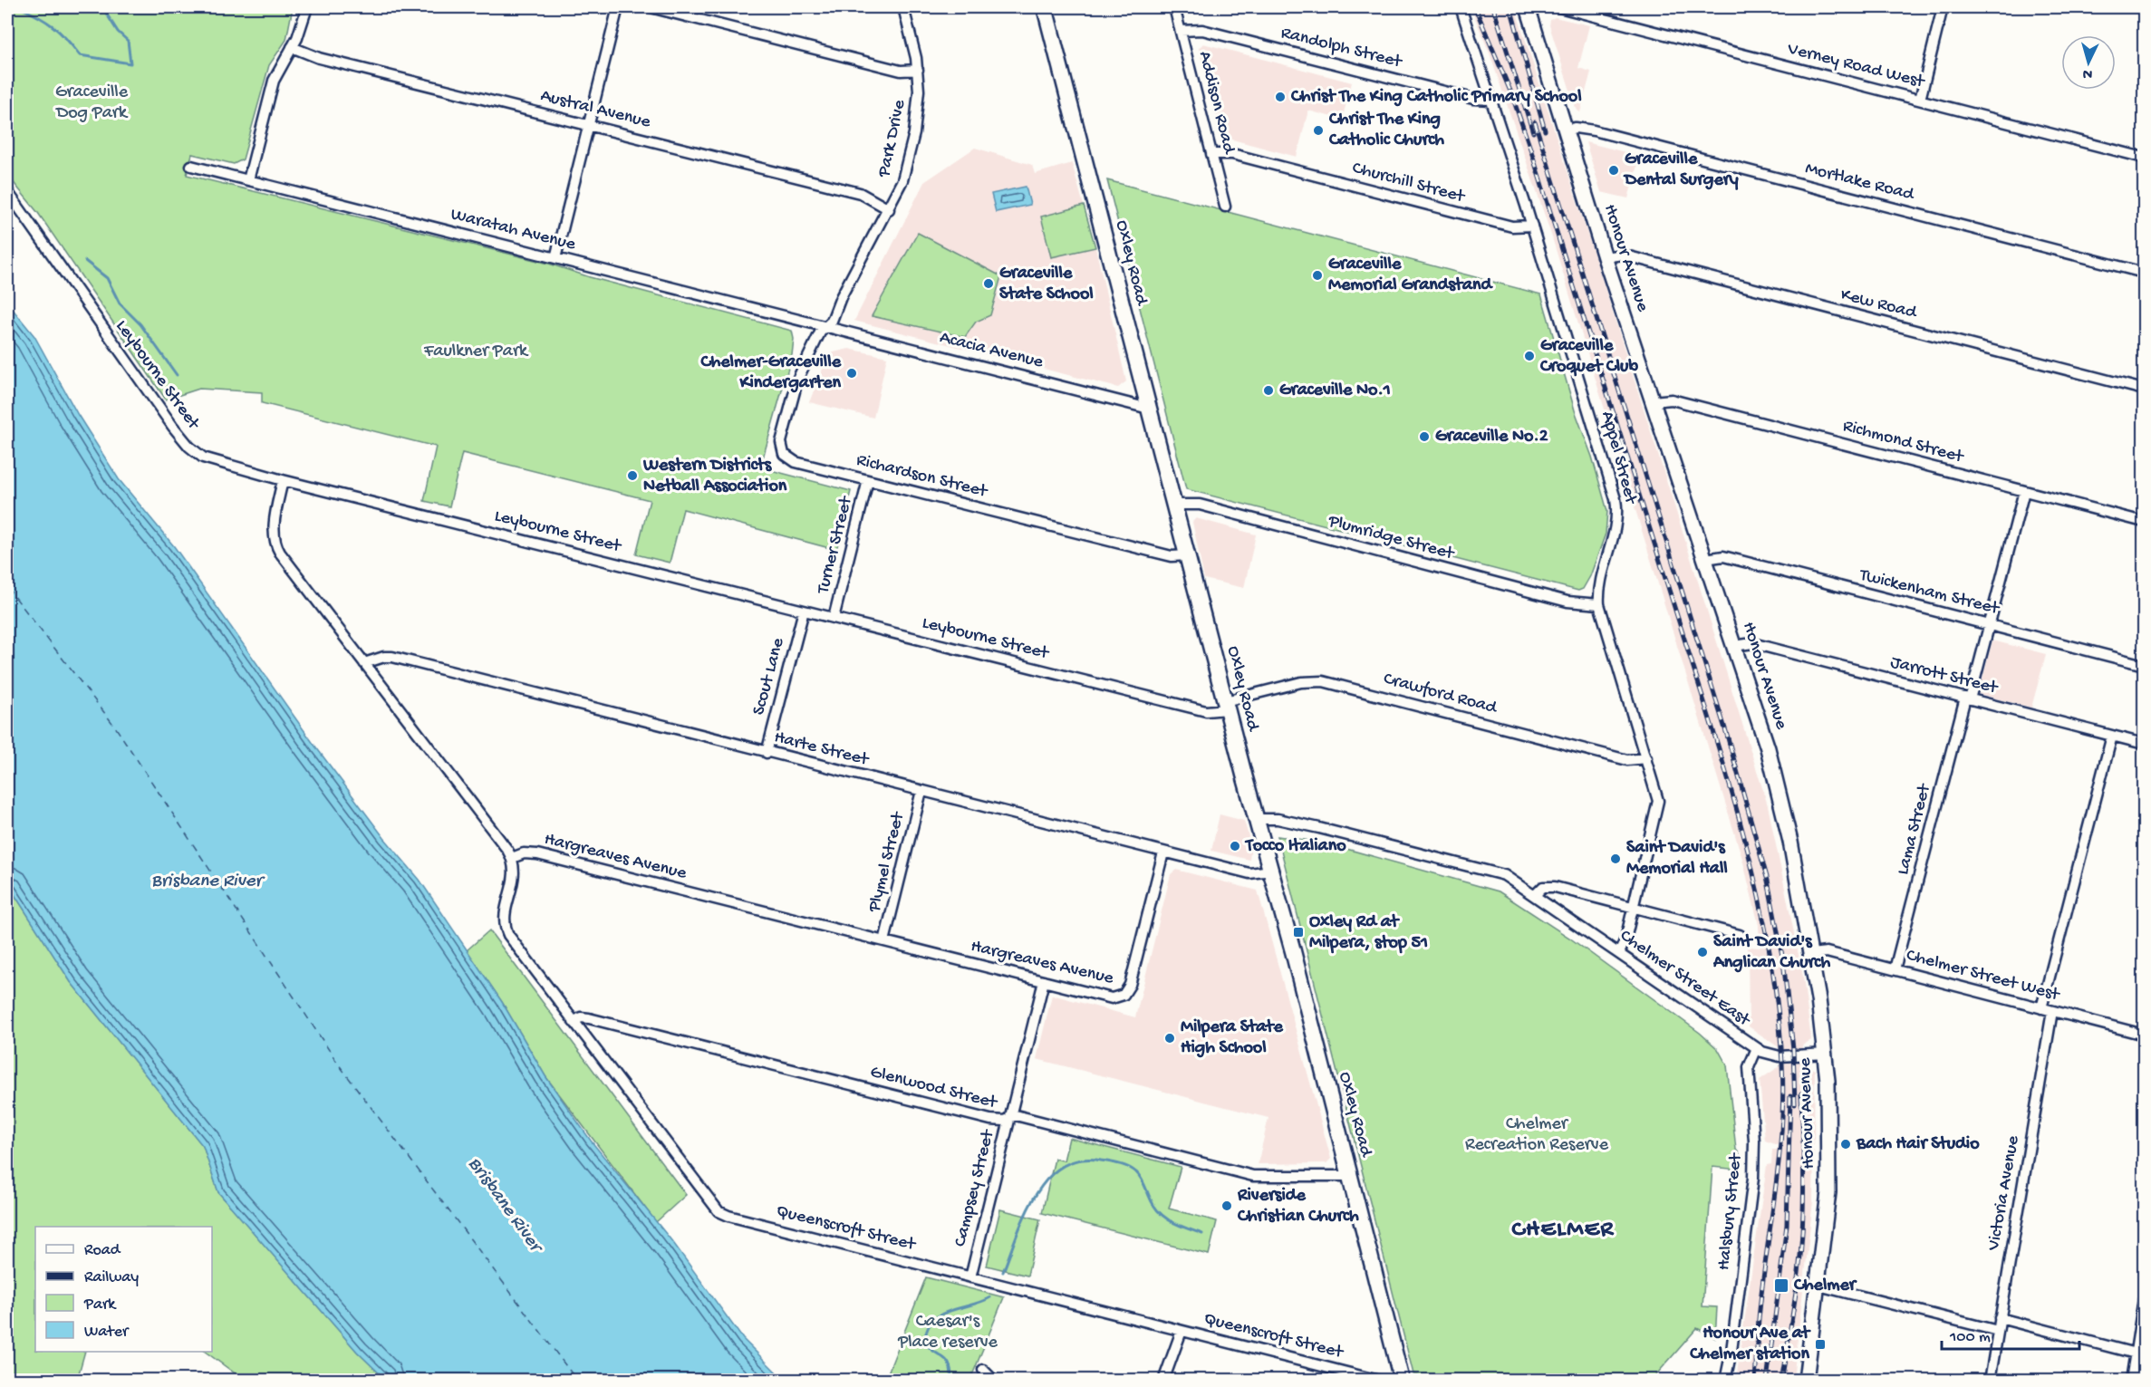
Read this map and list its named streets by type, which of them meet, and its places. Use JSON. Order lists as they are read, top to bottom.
{
  "streets": {
    "main road": ["Honour Avenue", "Oxley Road"],
    "street": [
      "Randolph Street",
      "Verney Road West",
      "Addison Road",
      "Austral Avenue",
      "Park Drive",
      "Mortlake Road",
      "Churchill Street",
      "Waratah Avenue",
      "Kew Road",
      "Acacia Avenue",
      "Leybourne Street",
      "Richmond Street",
      "Appel Street",
      "Richardson Street",
      "Plumridge Street",
      "Turner Street",
      "Twickenham Street",
      "Jarrott Street",
      "Scout Lane",
      "Crawford Road",
      "Harte Street",
      "Lama Street",
      "Hargreaves Avenue",
      "Plymel Street",
      "Chelmer Street West",
      "Chelmer Street East",
      "Glenwood Street",
      "Campsey Street",
      "Victoria Avenue",
      "Halsbury Street",
      "Queenscroft Street"
    ]
  },
  "crossings": [
    ["Randolph Street", "Addison Road"],
    ["Randolph Street", "Appel Street"],
    ["Addison Road", "Churchill Street"],
    ["Austral Avenue", "Park Drive"],
    ["Park Drive", "Waratah Avenue"],
    ["Park Drive", "Acacia Avenue"],
    ["Park Drive", "Richardson Street"],
    ["Mortlake Road", "Honour Avenue"],
    ["Churchill Street", "Appel Street"],
    ["Waratah Avenue", "Acacia Avenue"],
    ["Waratah Avenue", "Richardson Street"],
    ["Honour Avenue", "Kew Road"],
    ["Honour Avenue", "Richmond Street"],
    ["Honour Avenue", "Twickenham Street"],
    ["Honour Avenue", "Jarrott Street"],
    ["Honour Avenue", "Chelmer Street West"],
    ["Honour Avenue", "Chelmer Street East"],
    ["Oxley Road", "Acacia Avenue"],
    ["Oxley Road", "Leybourne Street"],
    ["Oxley Road", "Richardson Street"],
    ["Oxley Road", "Plumridge Street"],
    ["Oxley Road", "Crawford Road"],
    ["Oxley Road", "Harte Street"],
    ["Oxley Road", "Chelmer Street East"],
    ["Oxley Road", "Glenwood Street"],
    ["Acacia Avenue", "Richardson Street"],
    ["Leybourne Street", "Turner Street"],
    ["Leybourne Street", "Scout Lane"],
    ["Leybourne Street", "Crawford Road"],
    ["Richmond Street", "Lama Street"],
    ["Appel Street", "Plumridge Street"],
    ["Appel Street", "Crawford Road"],
    ["Appel Street", "Chelmer Street East"],
    ["Richardson Street", "Turner Street"],
    ["Twickenham Street", "Lama Street"],
    ["Jarrott Street", "Lama Street"],
    ["Scout Lane", "Harte Street"],
    ["Harte Street", "Hargreaves Avenue"],
    ["Harte Street", "Plymel Street"],
    ["Lama Street", "Chelmer Street West"],
    ["Hargreaves Avenue", "Plymel Street"],
    ["Hargreaves Avenue", "Campsey Street"],
    ["Hargreaves Avenue", "Queenscroft Street"],
    ["Chelmer Street West", "Victoria Avenue"],
    ["Chelmer Street East", "Halsbury Street"],
    ["Glenwood Street", "Campsey Street"],
    ["Glenwood Street", "Queenscroft Street"],
    ["Campsey Street", "Queenscroft Street"]
  ],
  "districts": ["CHELMER"],
  "water": ["Brisbane River"],
  "parks": [
    "Graceville Dog Park",
    "Faulkner Park",
    "Chelmer Recreation Reserve",
    "Caesar's Place reserve"
  ],
  "places": {
    "other": [
      "Christ The King Catholic Primary School",
      "Christ The King Catholic Church",
      "Graceville Dental Surgery",
      "Graceville Memorial Grandstand",
      "Graceville State School",
      "Graceville Croquet Club",
      "Chelmer-Graceville Kindergarten",
      "Graceville No.1",
      "Graceville No.2",
      "Western Districts Netball Association",
      "Tocco Italiano",
      "Saint David's Memorial Hall",
      "Saint David's Anglican Church",
      "Milpera State High School",
      "Bach Hair Studio",
      "Riverside Christian Church"
    ],
    "transit": ["Oxley Rd at Milpera, stop 51", "Chelmer", "Honour Ave at Chelmer station"]
  },
  "legend": [
    "Road",
    "Railway",
    "Park",
    "Water"
  ],
  "scale_bar": "100 m",
  "north": "bottom"
}
